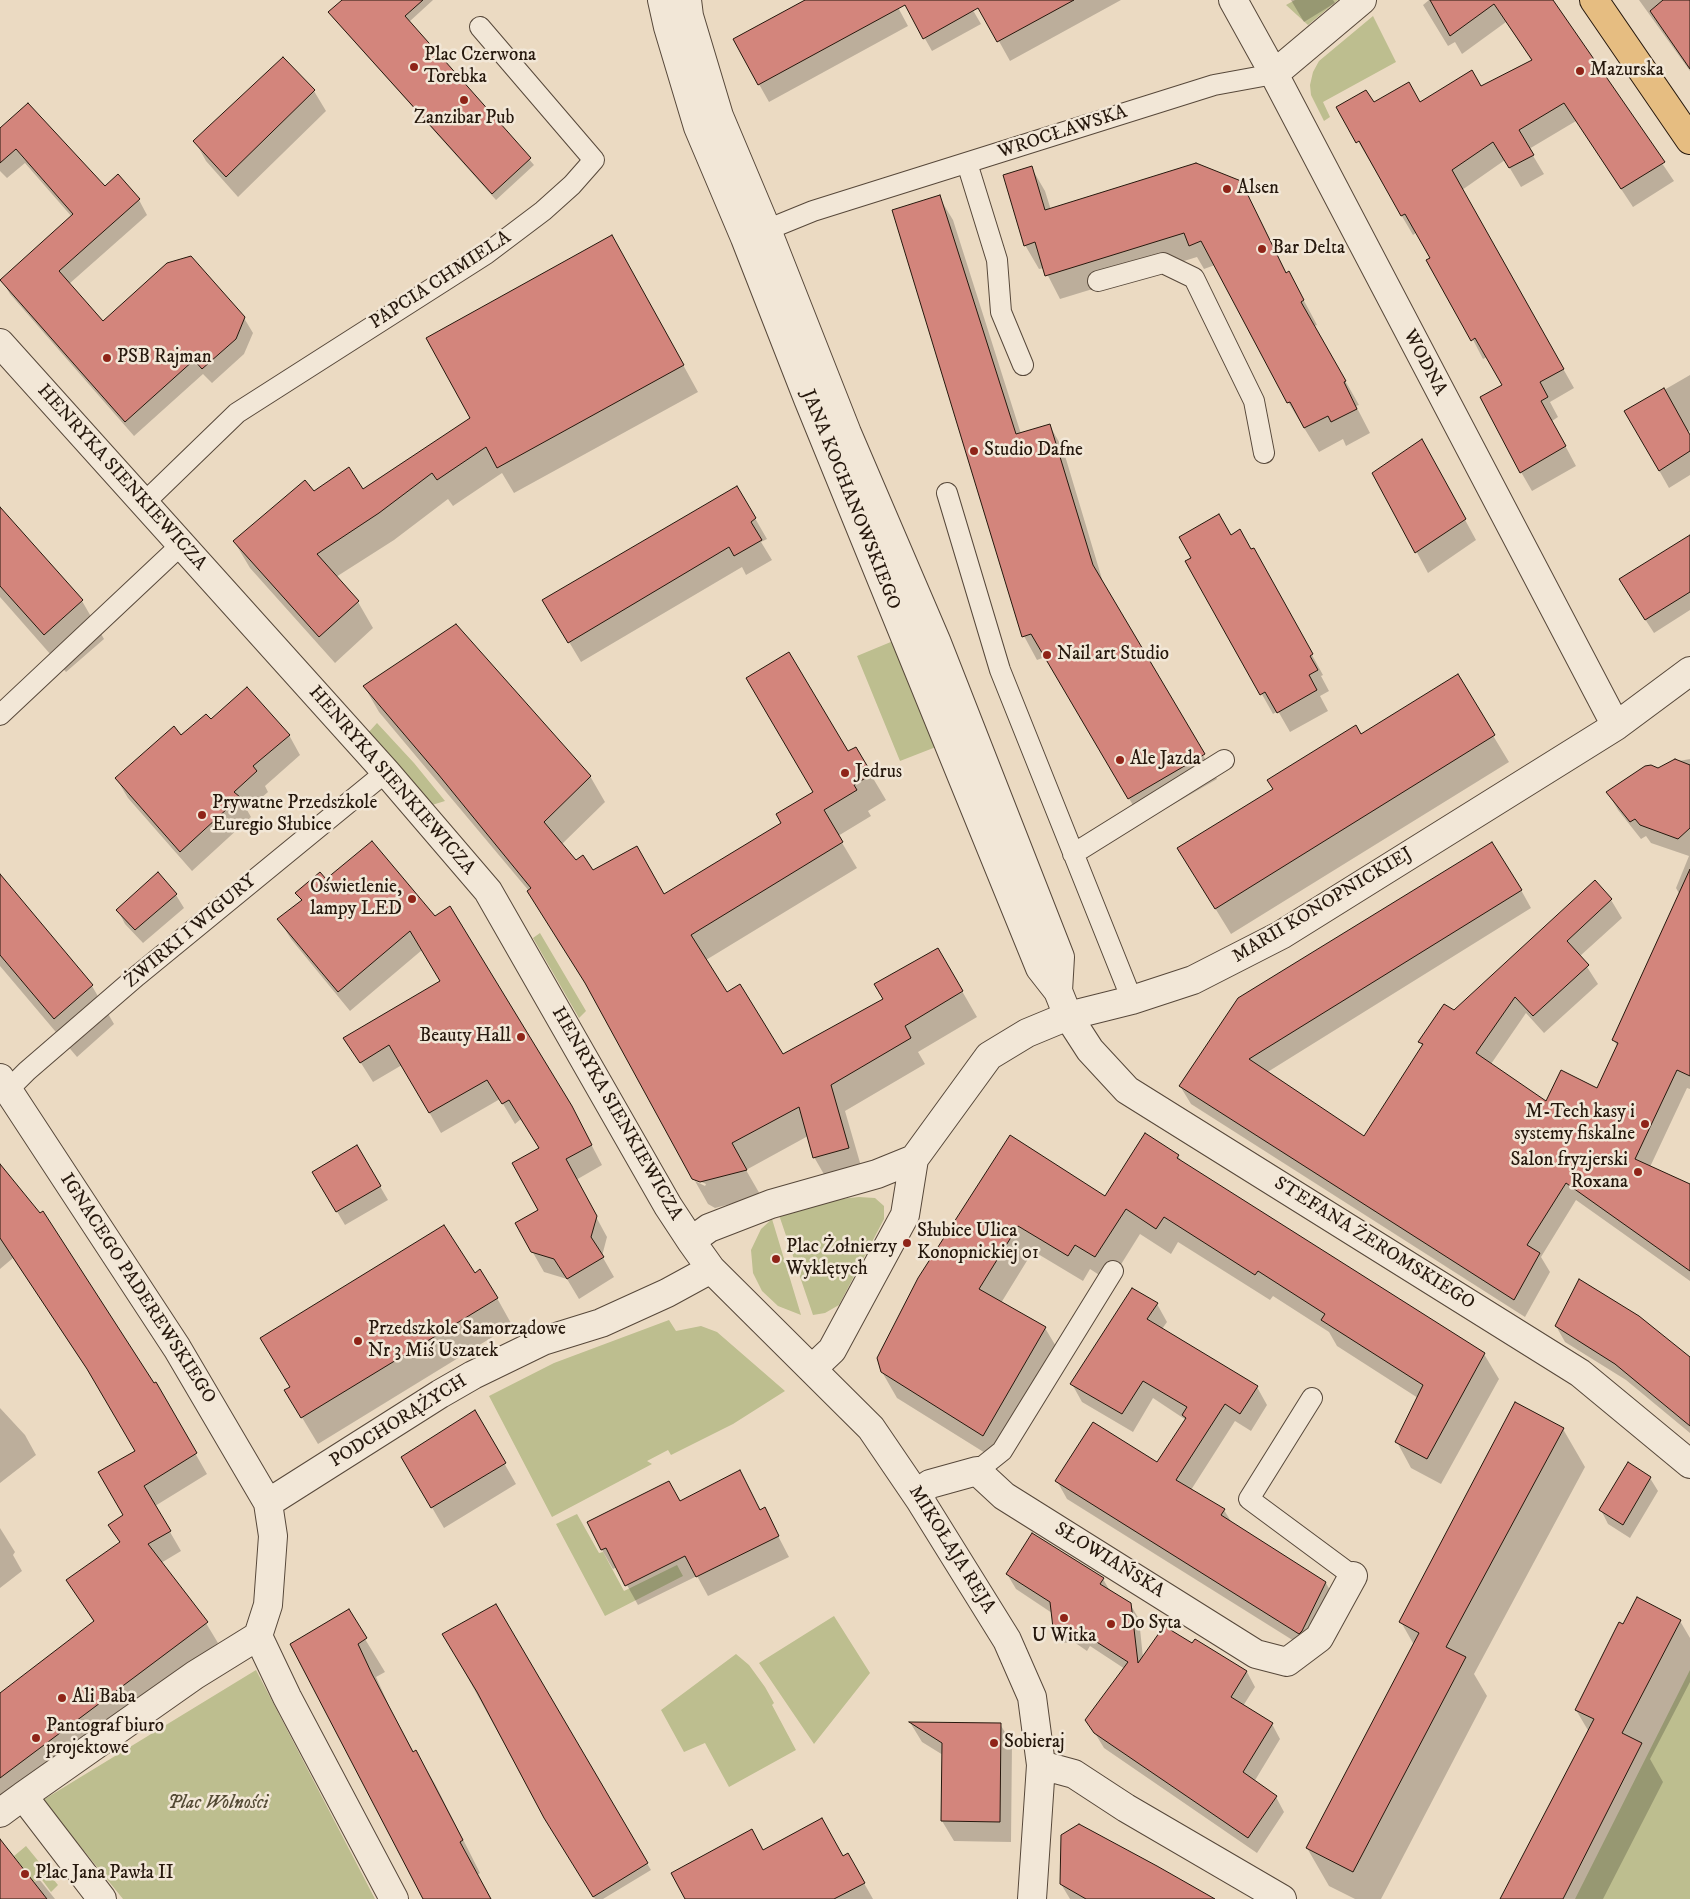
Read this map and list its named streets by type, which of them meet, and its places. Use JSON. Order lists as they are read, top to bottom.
{
  "streets": {
    "street": [
      "WROCŁAWSKA",
      "WODNA",
      "HENRYKA SIENKIEWICZA",
      "JANA KOCHANOWSKIEGO",
      "MARII KONOPNICKIEJ",
      "STEFANA ŻEROMSKIEGO",
      "IGNACEGO PADEREWSKIEGO",
      "PODCHORĄŻYCH",
      "MIKOŁAJA REJA",
      "SŁOWIAŃSKA"
    ],
    "lane": ["PAPCIA CHMIELA", "ŻWIRKI I WIGURY"]
  },
  "crossings": [
    ["WROCŁAWSKA", "WODNA"],
    ["WROCŁAWSKA", "JANA KOCHANOWSKIEGO"],
    ["PAPCIA CHMIELA", "HENRYKA SIENKIEWICZA"],
    ["WODNA", "MARII KONOPNICKIEJ"],
    ["HENRYKA SIENKIEWICZA", "ŻWIRKI I WIGURY"],
    ["HENRYKA SIENKIEWICZA", "PODCHORĄŻYCH"],
    ["HENRYKA SIENKIEWICZA", "MIKOŁAJA REJA"],
    ["JANA KOCHANOWSKIEGO", "MARII KONOPNICKIEJ"],
    ["JANA KOCHANOWSKIEGO", "STEFANA ŻEROMSKIEGO"],
    ["MARII KONOPNICKIEJ", "STEFANA ŻEROMSKIEGO"],
    ["MARII KONOPNICKIEJ", "MIKOŁAJA REJA"],
    ["ŻWIRKI I WIGURY", "IGNACEGO PADEREWSKIEGO"],
    ["IGNACEGO PADEREWSKIEGO", "PODCHORĄŻYCH"],
    ["PODCHORĄŻYCH", "MIKOŁAJA REJA"]
  ],
  "parks": ["Plac Wolności"],
  "places": [
    "Plac Czerwona Torebka",
    "Mazurska",
    "Zanzibar Pub",
    "Alsen",
    "Bar Delta",
    "PSB Rajman",
    "Studio Dafne",
    "Nail art Studio",
    "Ale Jazda",
    "Jedrus",
    "Prywatne Przedszkole Euregio Słubice",
    "Oświetlenie, lampy LED",
    "Beauty Hall",
    "M-Tech kasy i systemy fiskalne",
    "Salon fryzjerski Roxana",
    "Słubice Ulica Konopnickiej 01",
    "Plac Żołnierzy Wyklętych",
    "Przedszkole Samorządowe Nr 3 Miś Uszatek",
    "U Witka",
    "Do Syta",
    "Ali Baba",
    "Pantograf biuro projektowe",
    "Sobieraj",
    "Plac Jana Pawła II"
  ]
}
